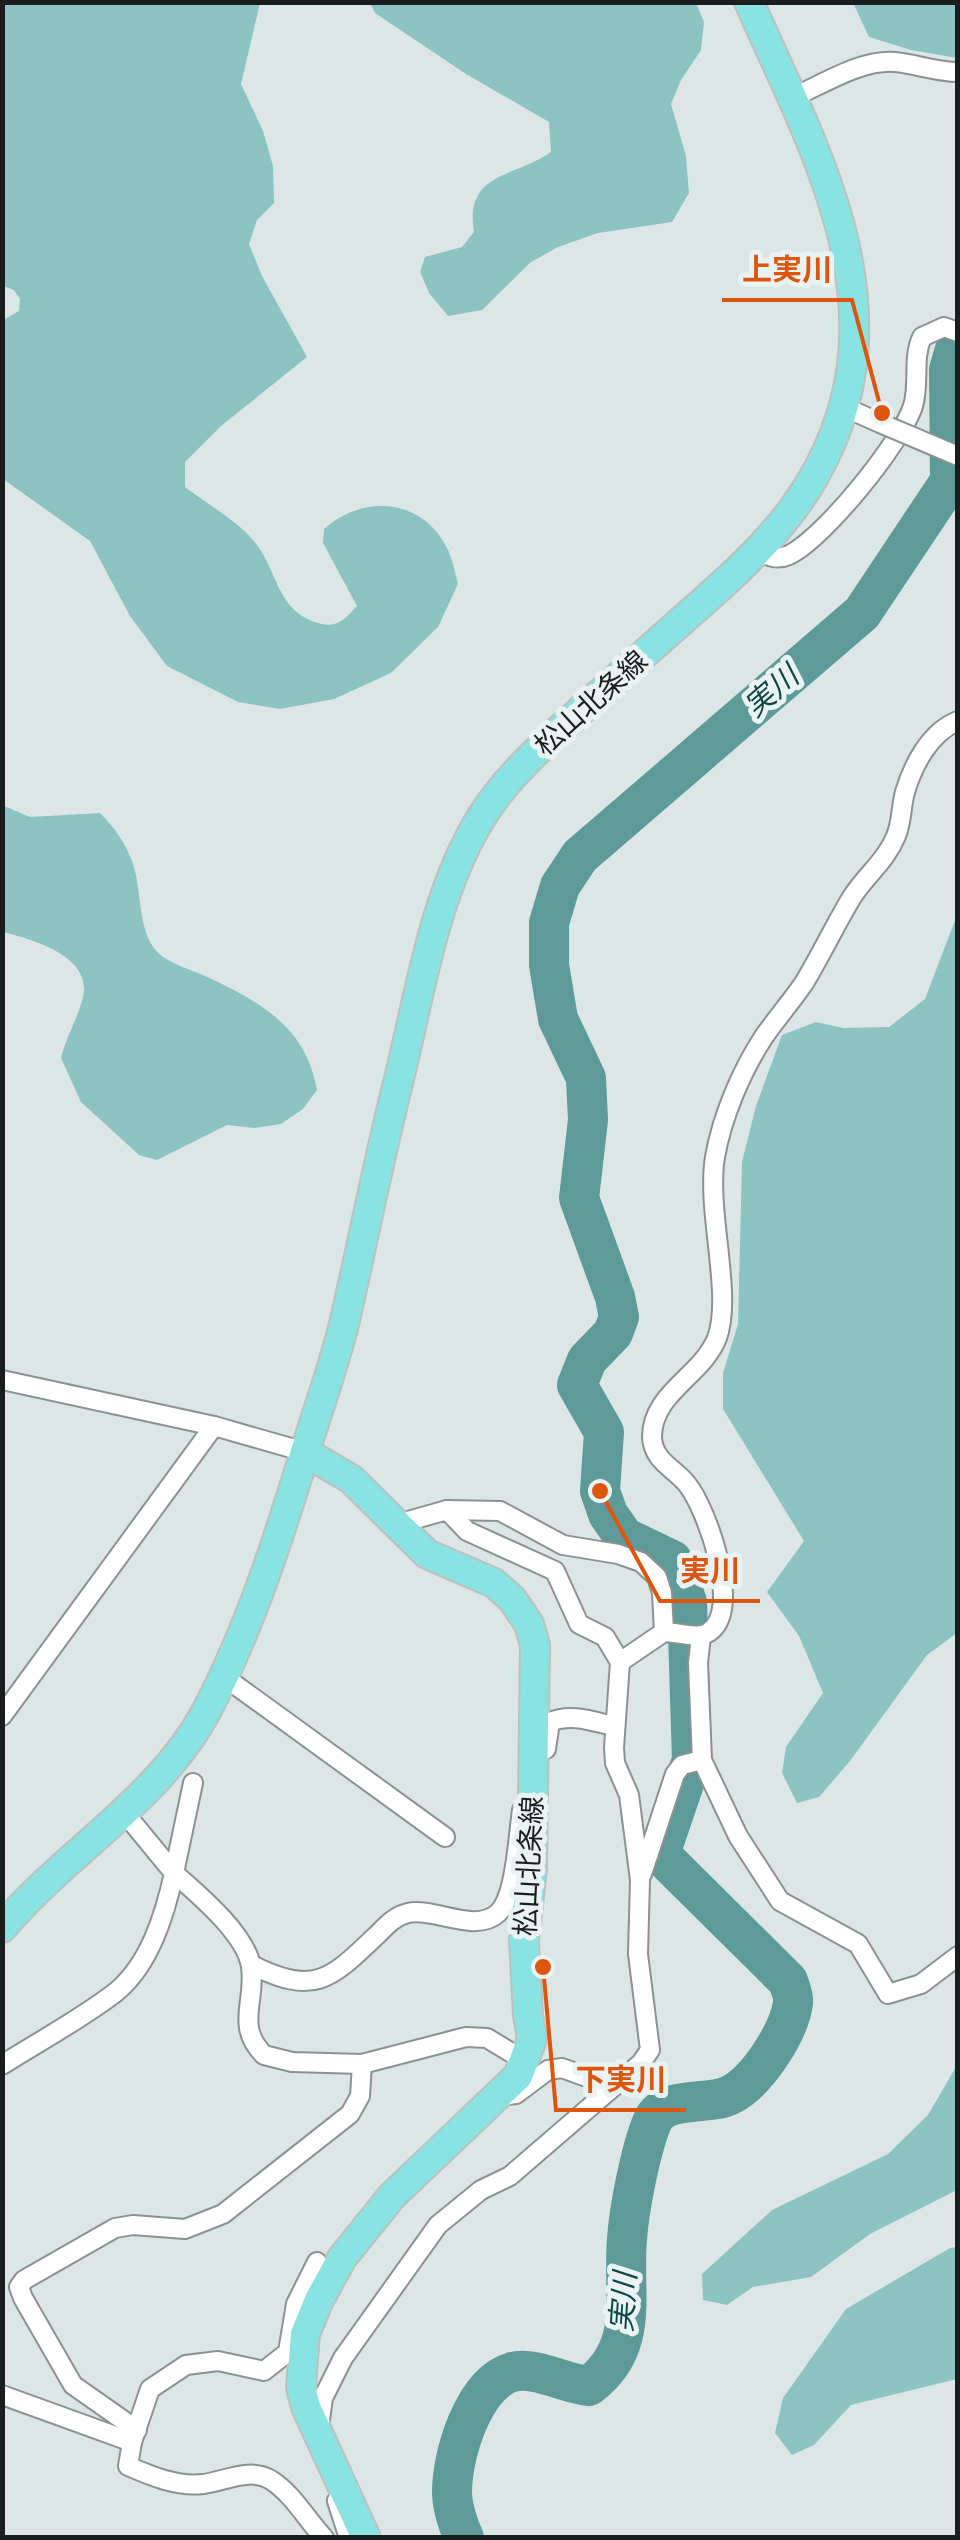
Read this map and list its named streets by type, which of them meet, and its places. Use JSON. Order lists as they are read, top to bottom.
{
  "streets": {
    "main road": ["松山北条線"]
  },
  "water": ["実川"],
  "places": ["上実川", "実川", "下実川"]
}
